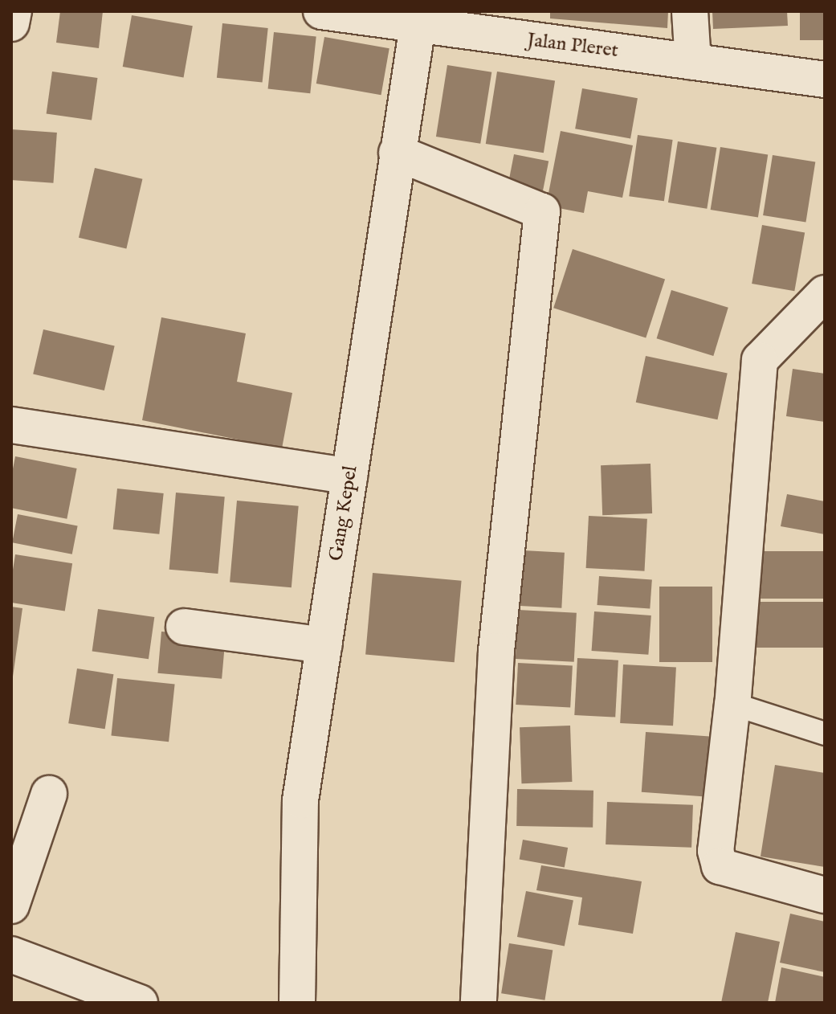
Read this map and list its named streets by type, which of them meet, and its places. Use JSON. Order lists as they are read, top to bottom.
{
  "streets": {
    "street": ["Jalan Pleret", "Gang Kepel"]
  },
  "crossings": [
    ["Jalan Pleret", "Gang Kepel"]
  ]
}
